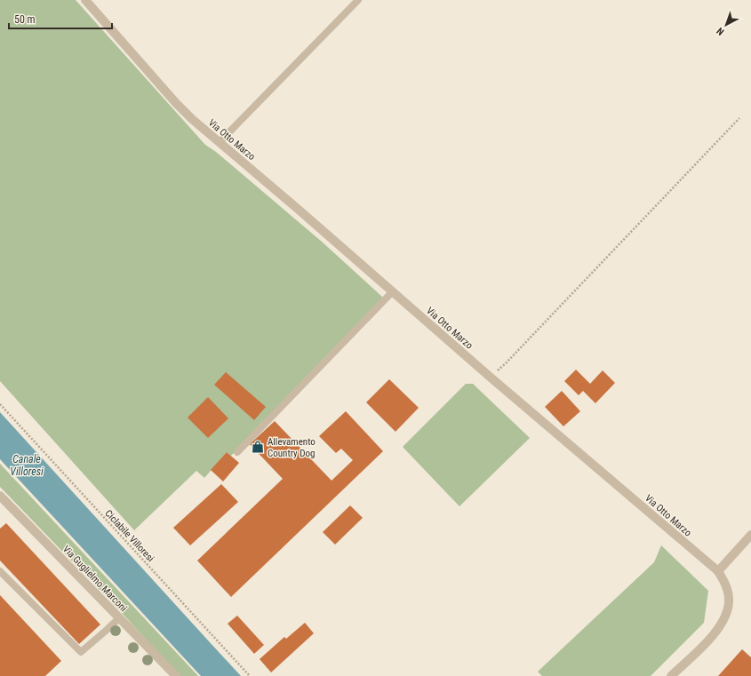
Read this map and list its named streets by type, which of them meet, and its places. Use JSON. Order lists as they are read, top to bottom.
{
  "streets": {
    "street": ["Via Otto Marzo", "Via Guglielmo Marconi"],
    "path": ["Ciclabile Villoresi"]
  },
  "water": ["Canale Villoresi"],
  "places": {
    "shop": ["Allevamento Country Dog"]
  },
  "scale_bar": "50 m",
  "north": "bottom left"
}
